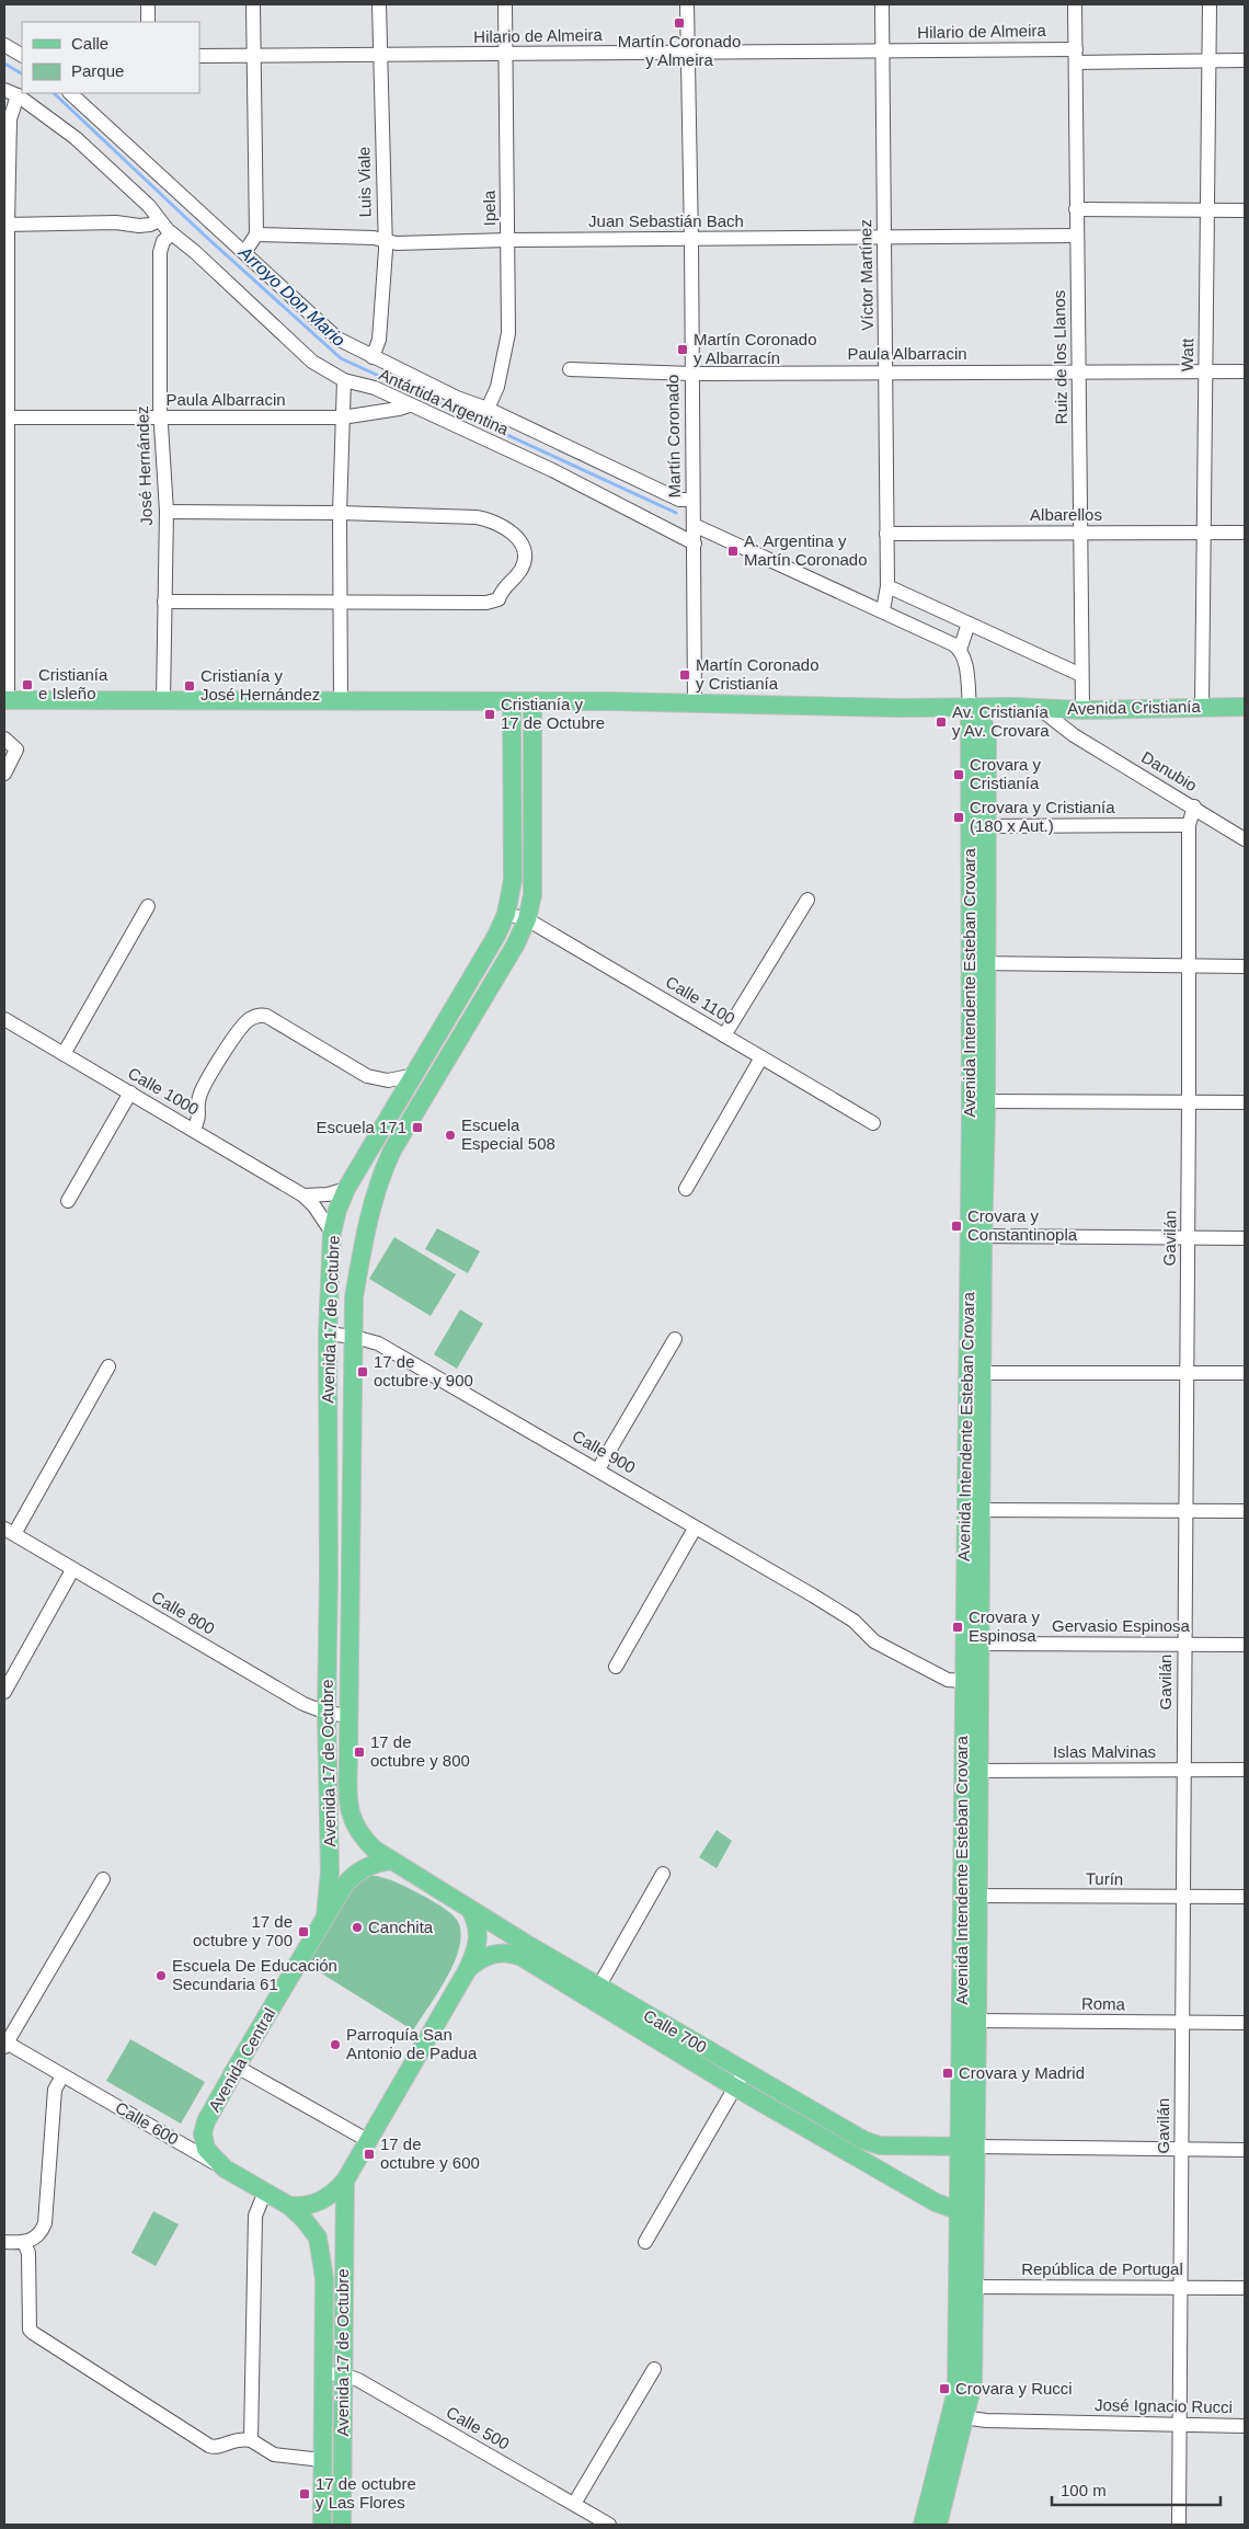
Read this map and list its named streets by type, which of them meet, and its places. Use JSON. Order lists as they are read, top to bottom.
{
  "streets": {
    "main road": [
      "Avenida Cristianía",
      "Avenida Intendente Esteban Crovara",
      "Avenida 17 de Octubre",
      "Calle 700",
      "Avenida Central",
      "Calle 600"
    ],
    "street": [
      "Hilario de Almeira",
      "Luis Viale",
      "Ipela",
      "Juan Sebastián Bach",
      "Víctor Martínez",
      "Paula Albarracin",
      "Watt",
      "Ruiz de los Llanos",
      "Antártida Argentina",
      "Martín Coronado",
      "José Hernández",
      "Albarellos",
      "Danubio",
      "Calle 1100",
      "Calle 1000",
      "Gavilán",
      "Calle 900",
      "Calle 800",
      "Gervasio Espinosa",
      "Islas Malvinas",
      "Turín",
      "Roma",
      "República de Portugal",
      "José Ignacio Rucci",
      "Calle 500"
    ]
  },
  "crossings": [
    ["Hilario de Almeira", "Luis Viale"],
    ["Hilario de Almeira", "Ipela"],
    ["Hilario de Almeira", "Víctor Martínez"],
    ["Hilario de Almeira", "Watt"],
    ["Hilario de Almeira", "Ruiz de los Llanos"],
    ["Hilario de Almeira", "Martín Coronado"],
    ["Luis Viale", "Juan Sebastián Bach"],
    ["Luis Viale", "Antártida Argentina"],
    ["Ipela", "Juan Sebastián Bach"],
    ["Ipela", "Antártida Argentina"],
    ["Juan Sebastián Bach", "Víctor Martínez"],
    ["Juan Sebastián Bach", "Ruiz de los Llanos"],
    ["Juan Sebastián Bach", "Martín Coronado"],
    ["Víctor Martínez", "Paula Albarracin"],
    ["Víctor Martínez", "Albarellos"],
    ["Paula Albarracin", "Watt"],
    ["Paula Albarracin", "Ruiz de los Llanos"],
    ["Paula Albarracin", "Antártida Argentina"],
    ["Paula Albarracin", "Martín Coronado"],
    ["Paula Albarracin", "José Hernández"],
    ["Watt", "Albarellos"],
    ["Watt", "Avenida Cristianía"],
    ["Ruiz de los Llanos", "Albarellos"],
    ["Ruiz de los Llanos", "Avenida Cristianía"],
    ["Antártida Argentina", "Martín Coronado"],
    ["Antártida Argentina", "José Hernández"],
    ["Martín Coronado", "Avenida Cristianía"],
    ["José Hernández", "Avenida Cristianía"],
    ["Avenida Cristianía", "Danubio"],
    ["Avenida Cristianía", "Avenida Intendente Esteban Crovara"],
    ["Avenida Cristianía", "Avenida 17 de Octubre"],
    ["Danubio", "Gavilán"],
    ["Avenida Intendente Esteban Crovara", "Calle 900"],
    ["Avenida Intendente Esteban Crovara", "Gervasio Espinosa"],
    ["Avenida Intendente Esteban Crovara", "Islas Malvinas"],
    ["Avenida Intendente Esteban Crovara", "Turín"],
    ["Avenida Intendente Esteban Crovara", "Roma"],
    ["Avenida Intendente Esteban Crovara", "Calle 700"],
    ["Avenida Intendente Esteban Crovara", "República de Portugal"],
    ["Avenida Intendente Esteban Crovara", "José Ignacio Rucci"],
    ["Calle 1100", "Avenida 17 de Octubre"],
    ["Calle 1000", "Avenida 17 de Octubre"],
    ["Gavilán", "Gervasio Espinosa"],
    ["Gavilán", "Islas Malvinas"],
    ["Gavilán", "Turín"],
    ["Gavilán", "Roma"],
    ["Gavilán", "República de Portugal"],
    ["Gavilán", "José Ignacio Rucci"],
    ["Avenida 17 de Octubre", "Calle 900"],
    ["Avenida 17 de Octubre", "Calle 800"],
    ["Avenida 17 de Octubre", "Calle 700"],
    ["Avenida 17 de Octubre", "Avenida Central"],
    ["Avenida 17 de Octubre", "Calle 600"],
    ["Avenida 17 de Octubre", "Calle 500"],
    ["Calle 700", "Avenida Central"],
    ["Avenida Central", "Calle 600"]
  ],
  "water": ["Arroyo Don Mario"],
  "places": {
    "transit": [
      "Martín Coronado y Almeira",
      "Martín Coronado y Albarracín",
      "A. Argentina y Martín Coronado",
      "Martín Coronado y Cristianía",
      "Cristianía e Isleño",
      "Cristianía y José Hernández",
      "Cristianía y 17 de Octubre",
      "Av. Cristianía y Av. Crovara",
      "Crovara y Cristianía",
      "Crovara y Cristianía (180 x Aut.)",
      "Escuela 171",
      "Crovara y Constantinopla",
      "17 de octubre y 900",
      "Crovara y Espinosa",
      "17 de octubre y 800",
      "17 de octubre y 700",
      "Crovara y Madrid",
      "17 de octubre y 600",
      "Crovara y Rucci",
      "17 de octubre y Las Flores"
    ],
    "other": [
      "Escuela Especial 508",
      "Canchita",
      "Escuela De Educación Secundaria 61",
      "Parroquía San Antonio de Padua"
    ]
  },
  "legend": ["Calle", "Parque"],
  "scale_bar": "100 m"
}
